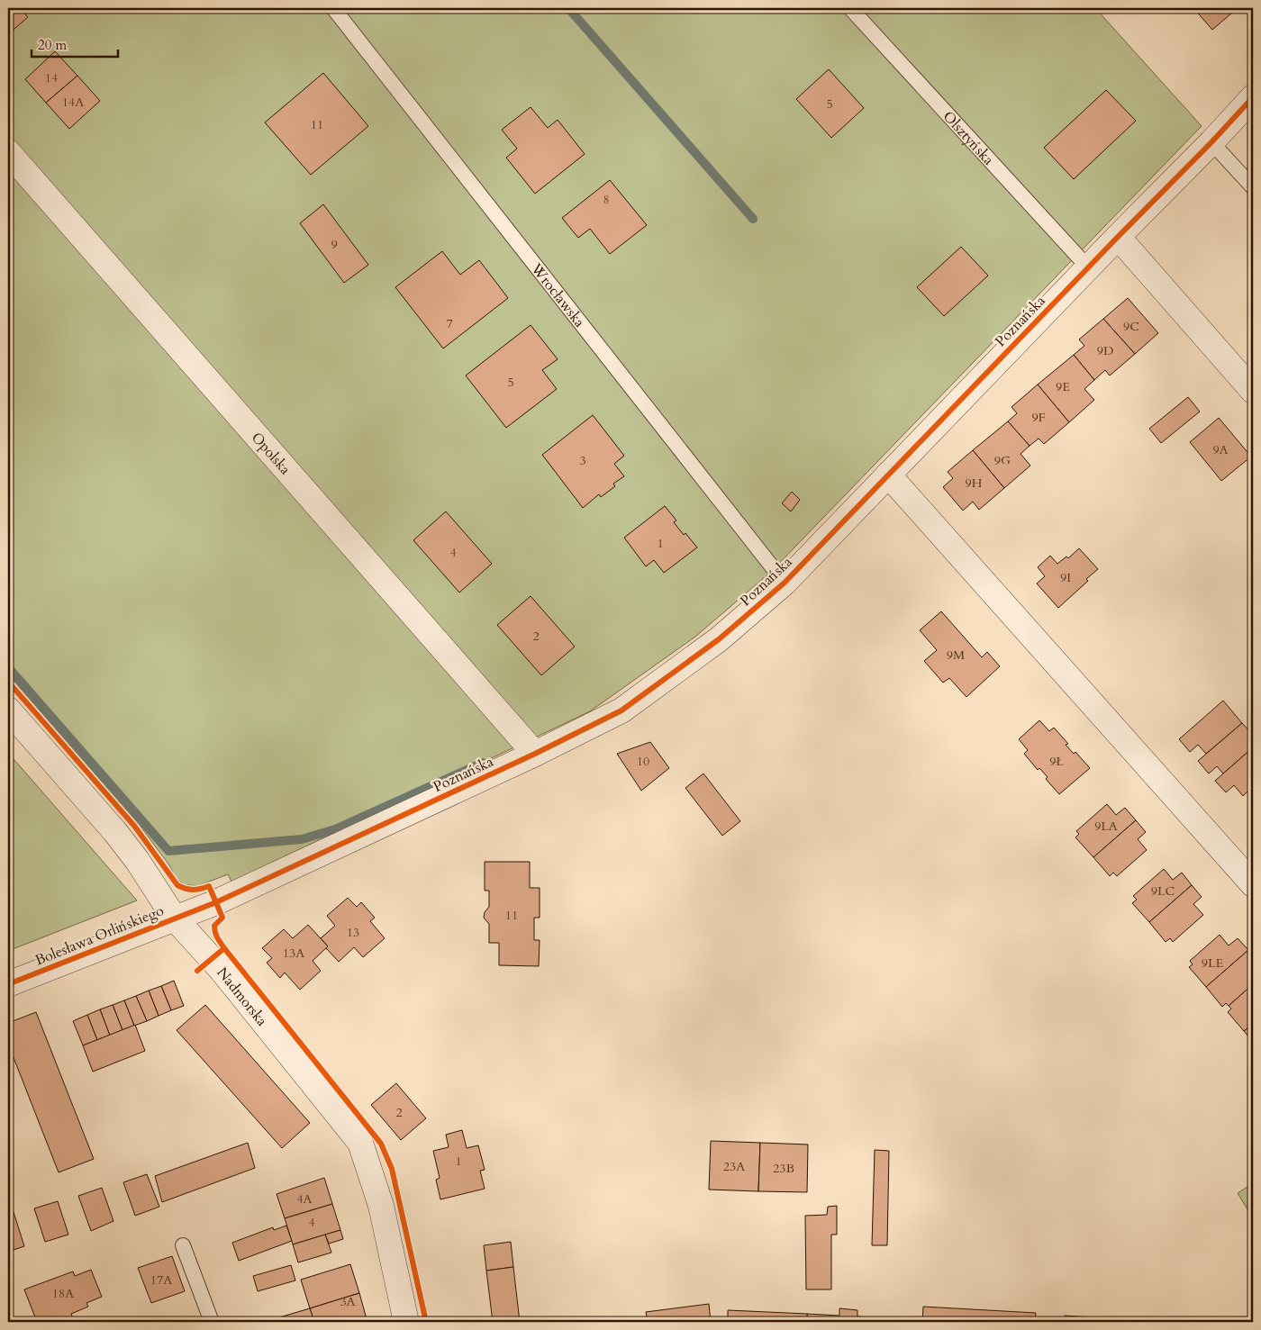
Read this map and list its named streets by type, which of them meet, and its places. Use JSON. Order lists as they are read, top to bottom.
{
  "streets": {
    "street": [
      "Poznańska",
      "Opolska",
      "Bolesława Orlińskiego",
      "Nadmorska"
    ],
    "lane": ["Olsztyńska", "Wrocławska"]
  },
  "crossings": [
    ["Olsztyńska", "Poznańska"],
    ["Wrocławska", "Poznańska"],
    ["Poznańska", "Opolska"],
    ["Poznańska", "Bolesława Orlińskiego"],
    ["Poznańska", "Nadmorska"],
    ["Bolesława Orlińskiego", "Nadmorska"]
  ],
  "house_numbers": [
    "14",
    "14A",
    "5",
    "11",
    "8",
    "9",
    "7",
    "9C",
    "9D",
    "5",
    "9E",
    "9F",
    "9A",
    "3",
    "9G",
    "9H",
    "1",
    "4",
    "9I",
    "2",
    "9M",
    "10",
    "9Ł",
    "9LA",
    "9LC",
    "11",
    "13",
    "13A",
    "9LE",
    "2",
    "1",
    "23A",
    "23B",
    "4A",
    "4",
    "17A",
    "18A",
    "3A"
  ],
  "scale_bar": "20 m"
}
